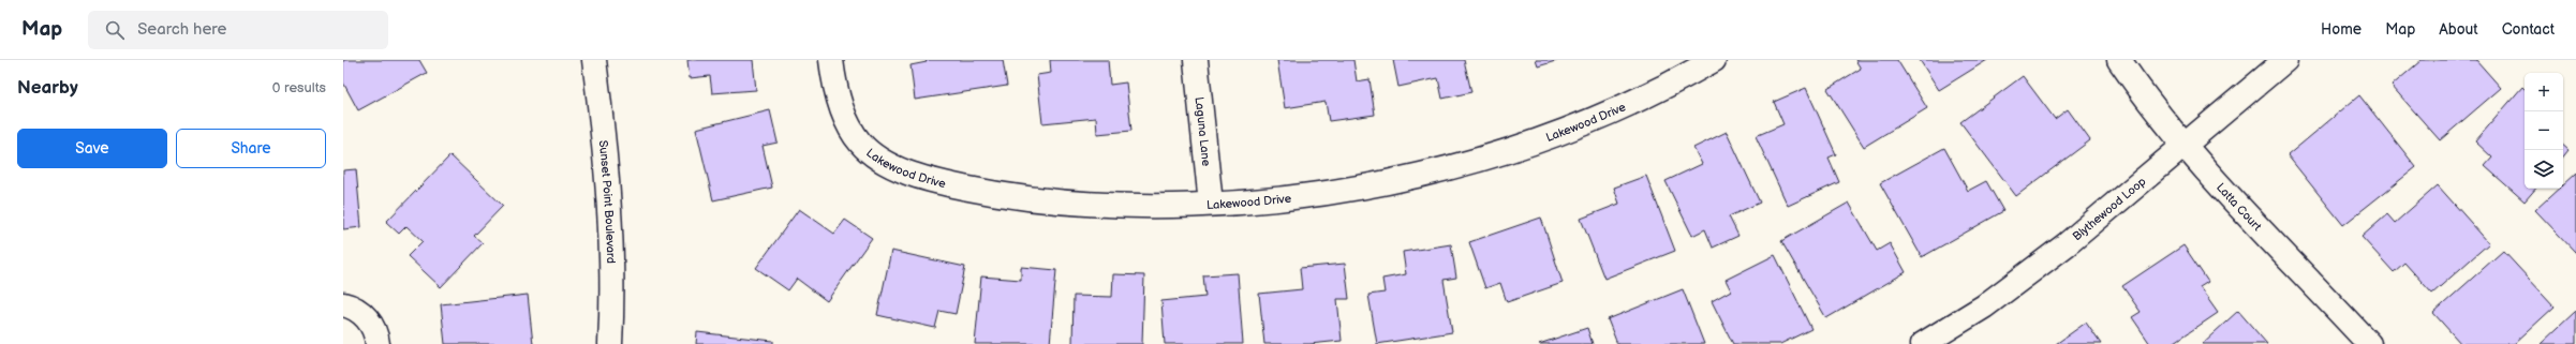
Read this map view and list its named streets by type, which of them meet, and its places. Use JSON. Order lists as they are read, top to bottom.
{
  "streets": {
    "street": [
      "Lakewood Drive",
      "Laguna Lane",
      "Sunset Point Boulevard",
      "Latta Court",
      "Blythewood Loop"
    ]
  },
  "crossings": [
    ["Lakewood Drive", "Laguna Lane"],
    ["Latta Court", "Blythewood Loop"]
  ],
  "page": {
    "header": "Map",
    "search": "Search here",
    "nav": [
      "Home",
      "Map",
      "About",
      "Contact"
    ],
    "heading": ["Nearby", "0 results"],
    "map_buttons": ["+", "−"],
    "buttons": ["Save", "Share"]
  }
}
